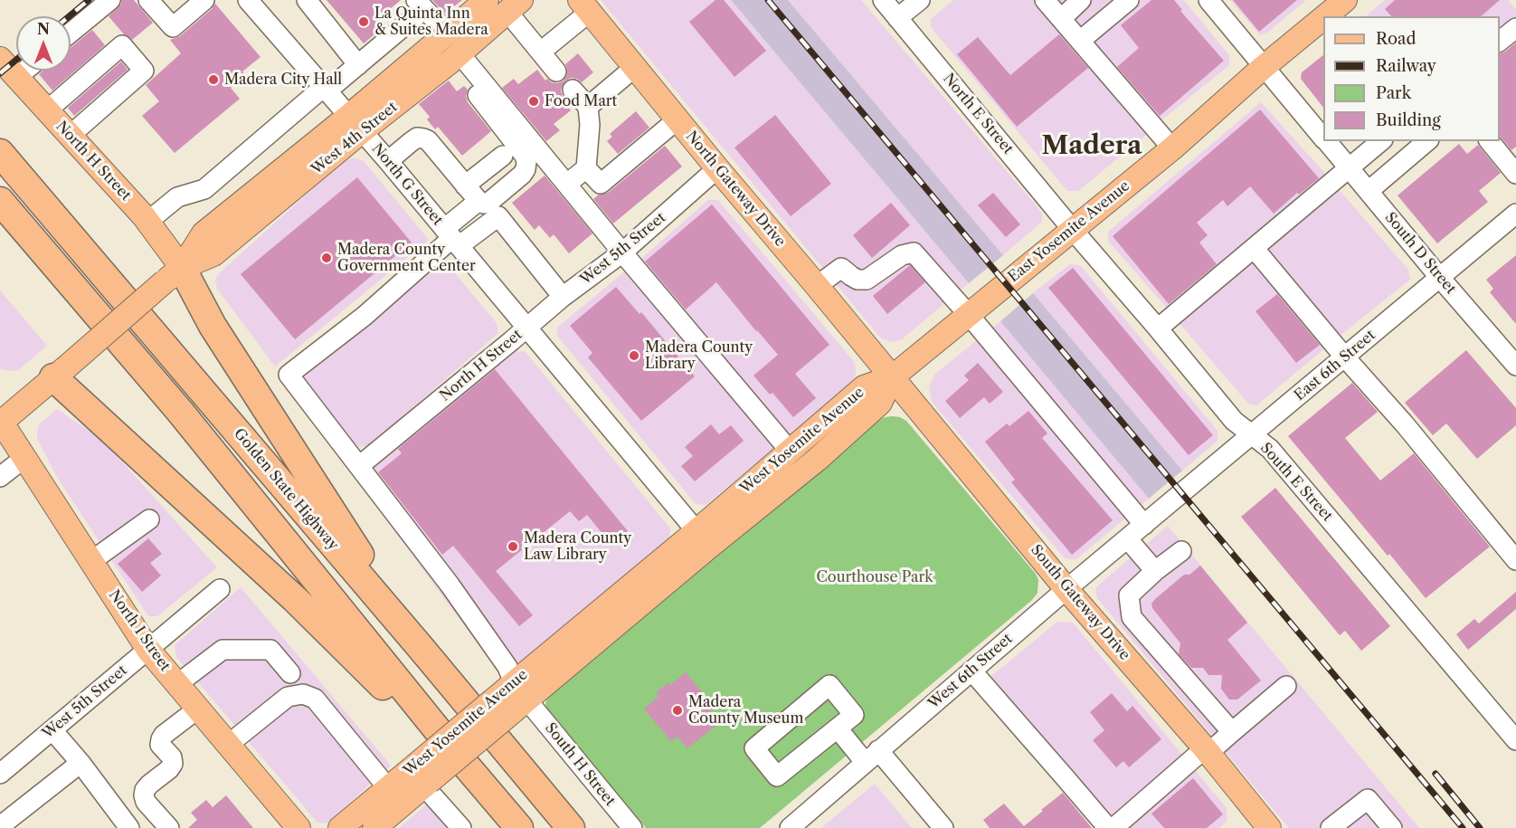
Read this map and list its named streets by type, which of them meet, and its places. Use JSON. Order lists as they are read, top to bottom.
{
  "streets": {
    "highway": ["Golden State Highway"],
    "main road": [
      "West 4th Street",
      "North H Street",
      "North Gateway Drive",
      "East Yosemite Avenue",
      "West Yosemite Avenue",
      "South Gateway Drive",
      "North I Street"
    ],
    "street": [
      "North E Street",
      "North G Street",
      "West 5th Street",
      "South D Street",
      "East 6th Street",
      "South E Street",
      "West 6th Street",
      "South H Street"
    ]
  },
  "crossings": [
    ["North E Street", "East Yosemite Avenue"],
    ["North E Street", "South E Street"],
    ["West 4th Street", "North H Street"],
    ["West 4th Street", "North G Street"],
    ["West 4th Street", "North I Street"],
    ["North H Street", "North G Street"],
    ["North H Street", "West 5th Street"],
    ["North H Street", "South H Street"],
    ["North G Street", "West 5th Street"],
    ["North G Street", "West Yosemite Avenue"],
    ["North G Street", "South H Street"],
    ["North Gateway Drive", "East Yosemite Avenue"],
    ["North Gateway Drive", "West 5th Street"],
    ["North Gateway Drive", "West Yosemite Avenue"],
    ["North Gateway Drive", "South Gateway Drive"],
    ["East Yosemite Avenue", "South D Street"],
    ["East Yosemite Avenue", "West Yosemite Avenue"],
    ["East Yosemite Avenue", "South E Street"],
    ["East Yosemite Avenue", "South Gateway Drive"],
    ["West 5th Street", "North I Street"],
    ["South D Street", "East 6th Street"],
    ["East 6th Street", "South E Street"],
    ["East 6th Street", "West 6th Street"],
    ["West Yosemite Avenue", "South Gateway Drive"],
    ["West Yosemite Avenue", "South H Street"],
    ["South Gateway Drive", "West 6th Street"]
  ],
  "districts": ["Madera"],
  "parks": ["Courthouse Park"],
  "places": [
    "La Quinta Inn & Suites Madera",
    "Madera City Hall",
    "Food Mart",
    "Madera County Government Center",
    "Madera County Library",
    "Madera County Law Library",
    "Madera County Museum"
  ],
  "legend": [
    "Road",
    "Railway",
    "Park",
    "Building"
  ],
  "north": "top"
}
